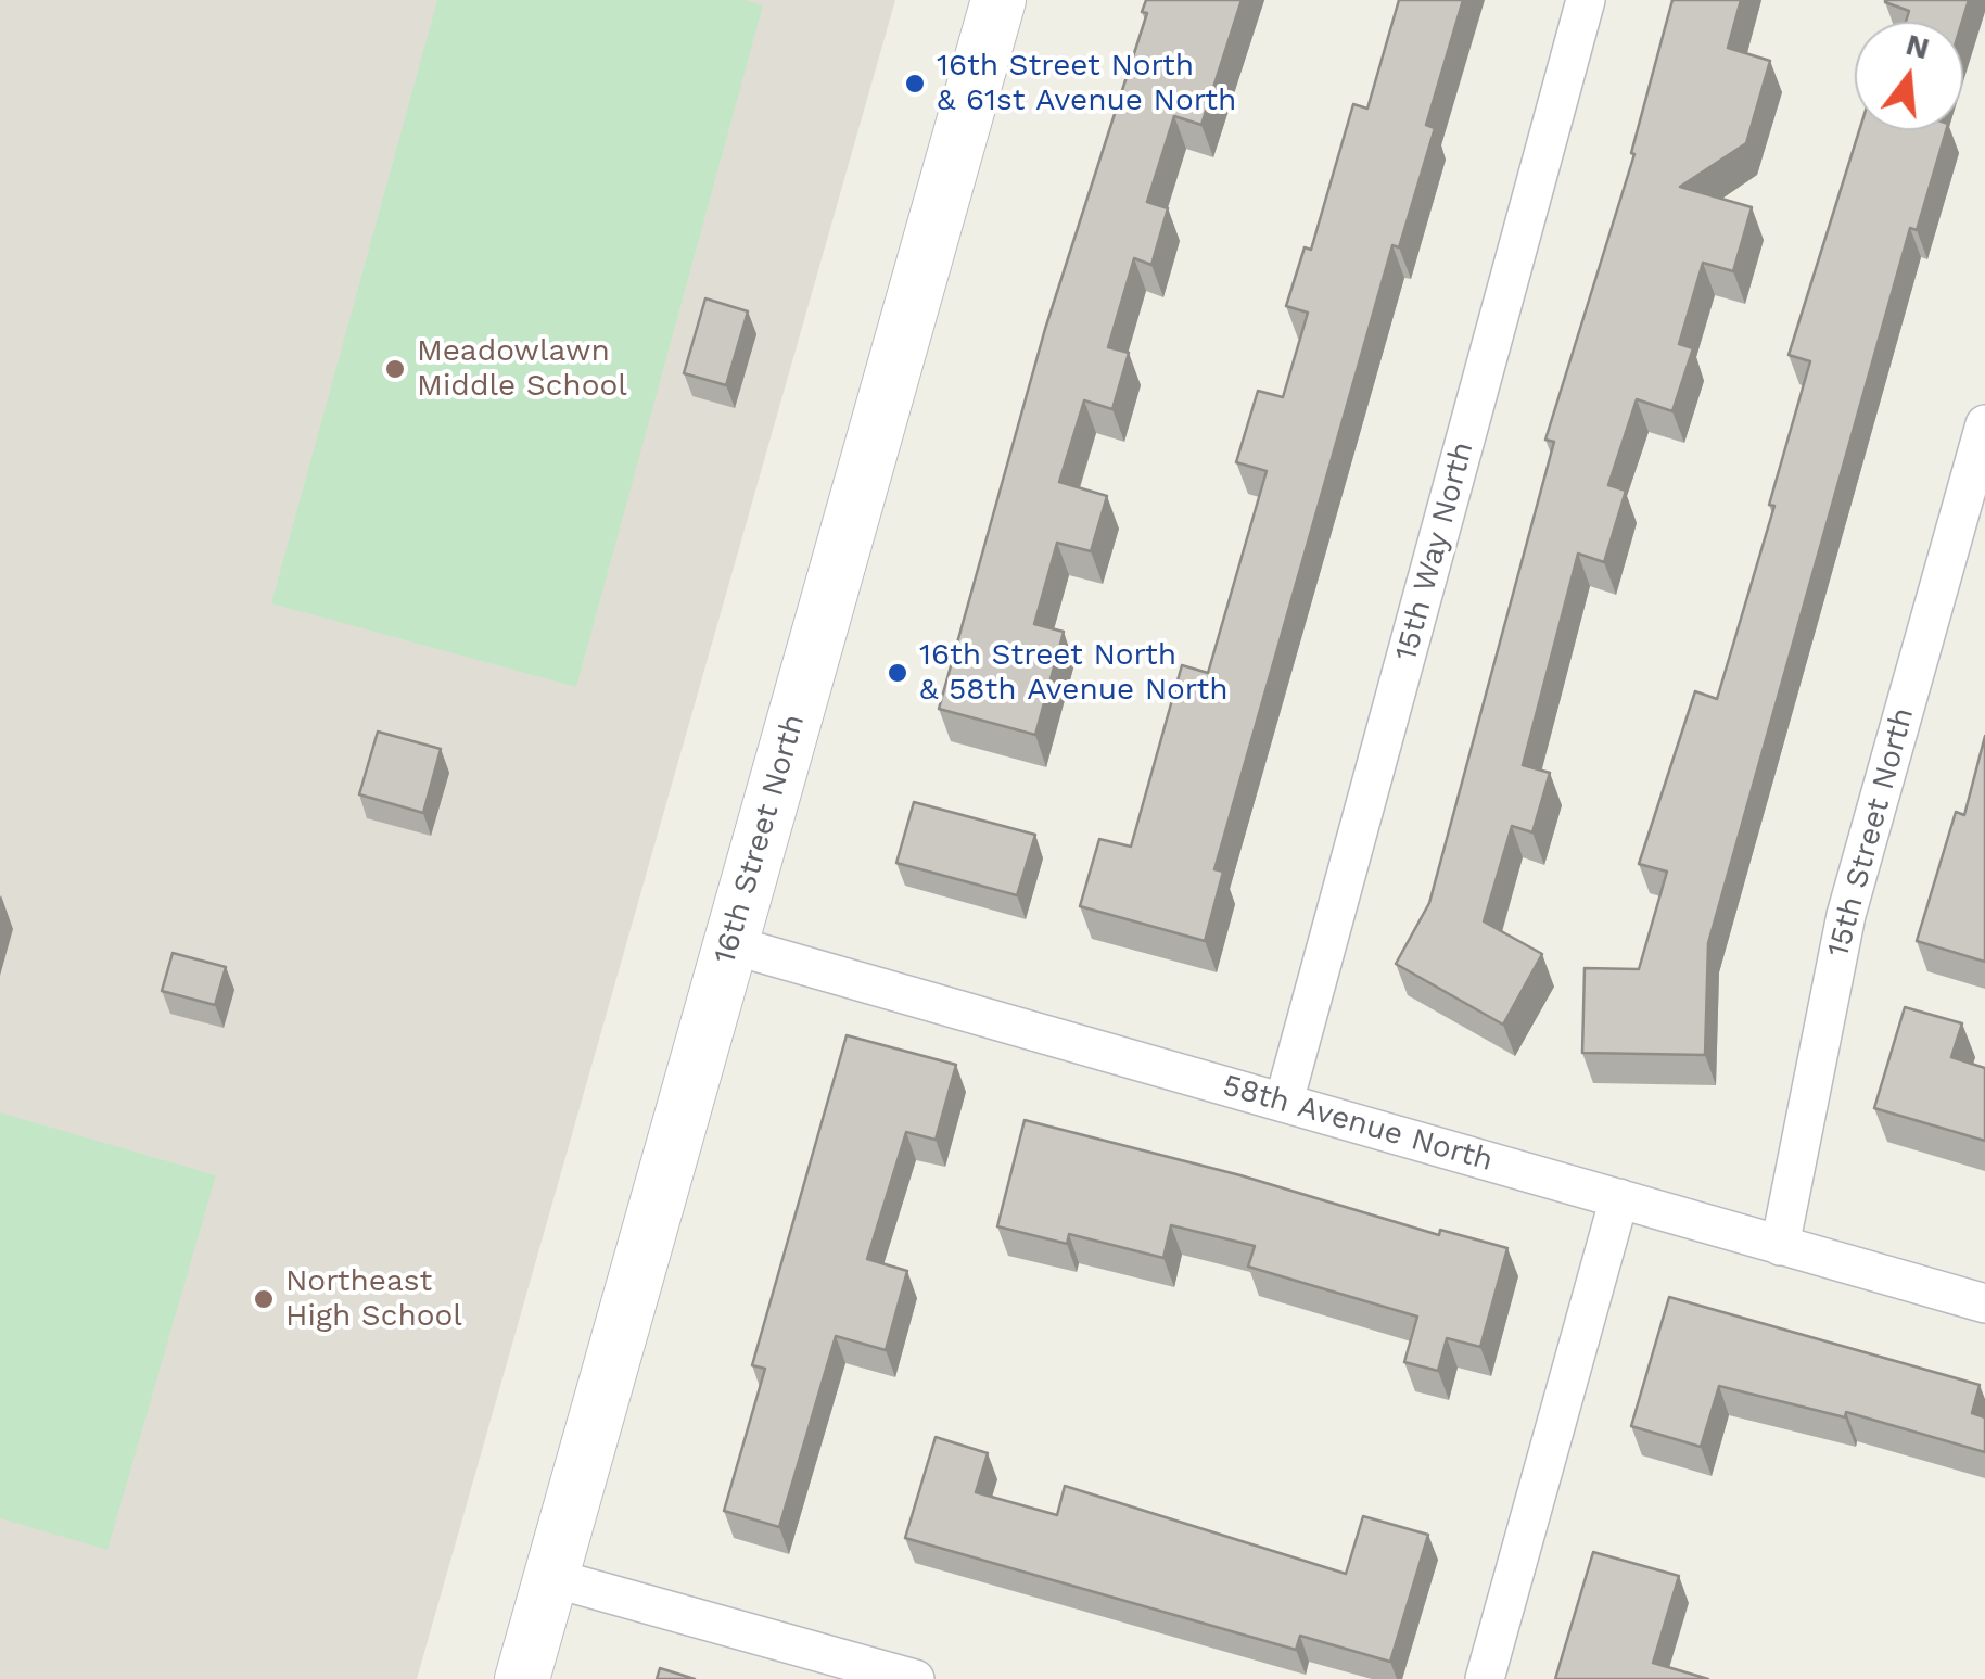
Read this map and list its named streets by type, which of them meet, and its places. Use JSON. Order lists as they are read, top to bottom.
{
  "streets": {
    "street": [
      "15th Way North",
      "15th Street North",
      "16th Street North",
      "58th Avenue North"
    ]
  },
  "crossings": [
    ["15th Way North", "58th Avenue North"],
    ["15th Street North", "58th Avenue North"],
    ["16th Street North", "58th Avenue North"]
  ],
  "places": [
    "16th Street North & 61st Avenue North",
    "Meadowlawn Middle School",
    "16th Street North & 58th Avenue North",
    "Northeast High School"
  ],
  "north": "top"
}
